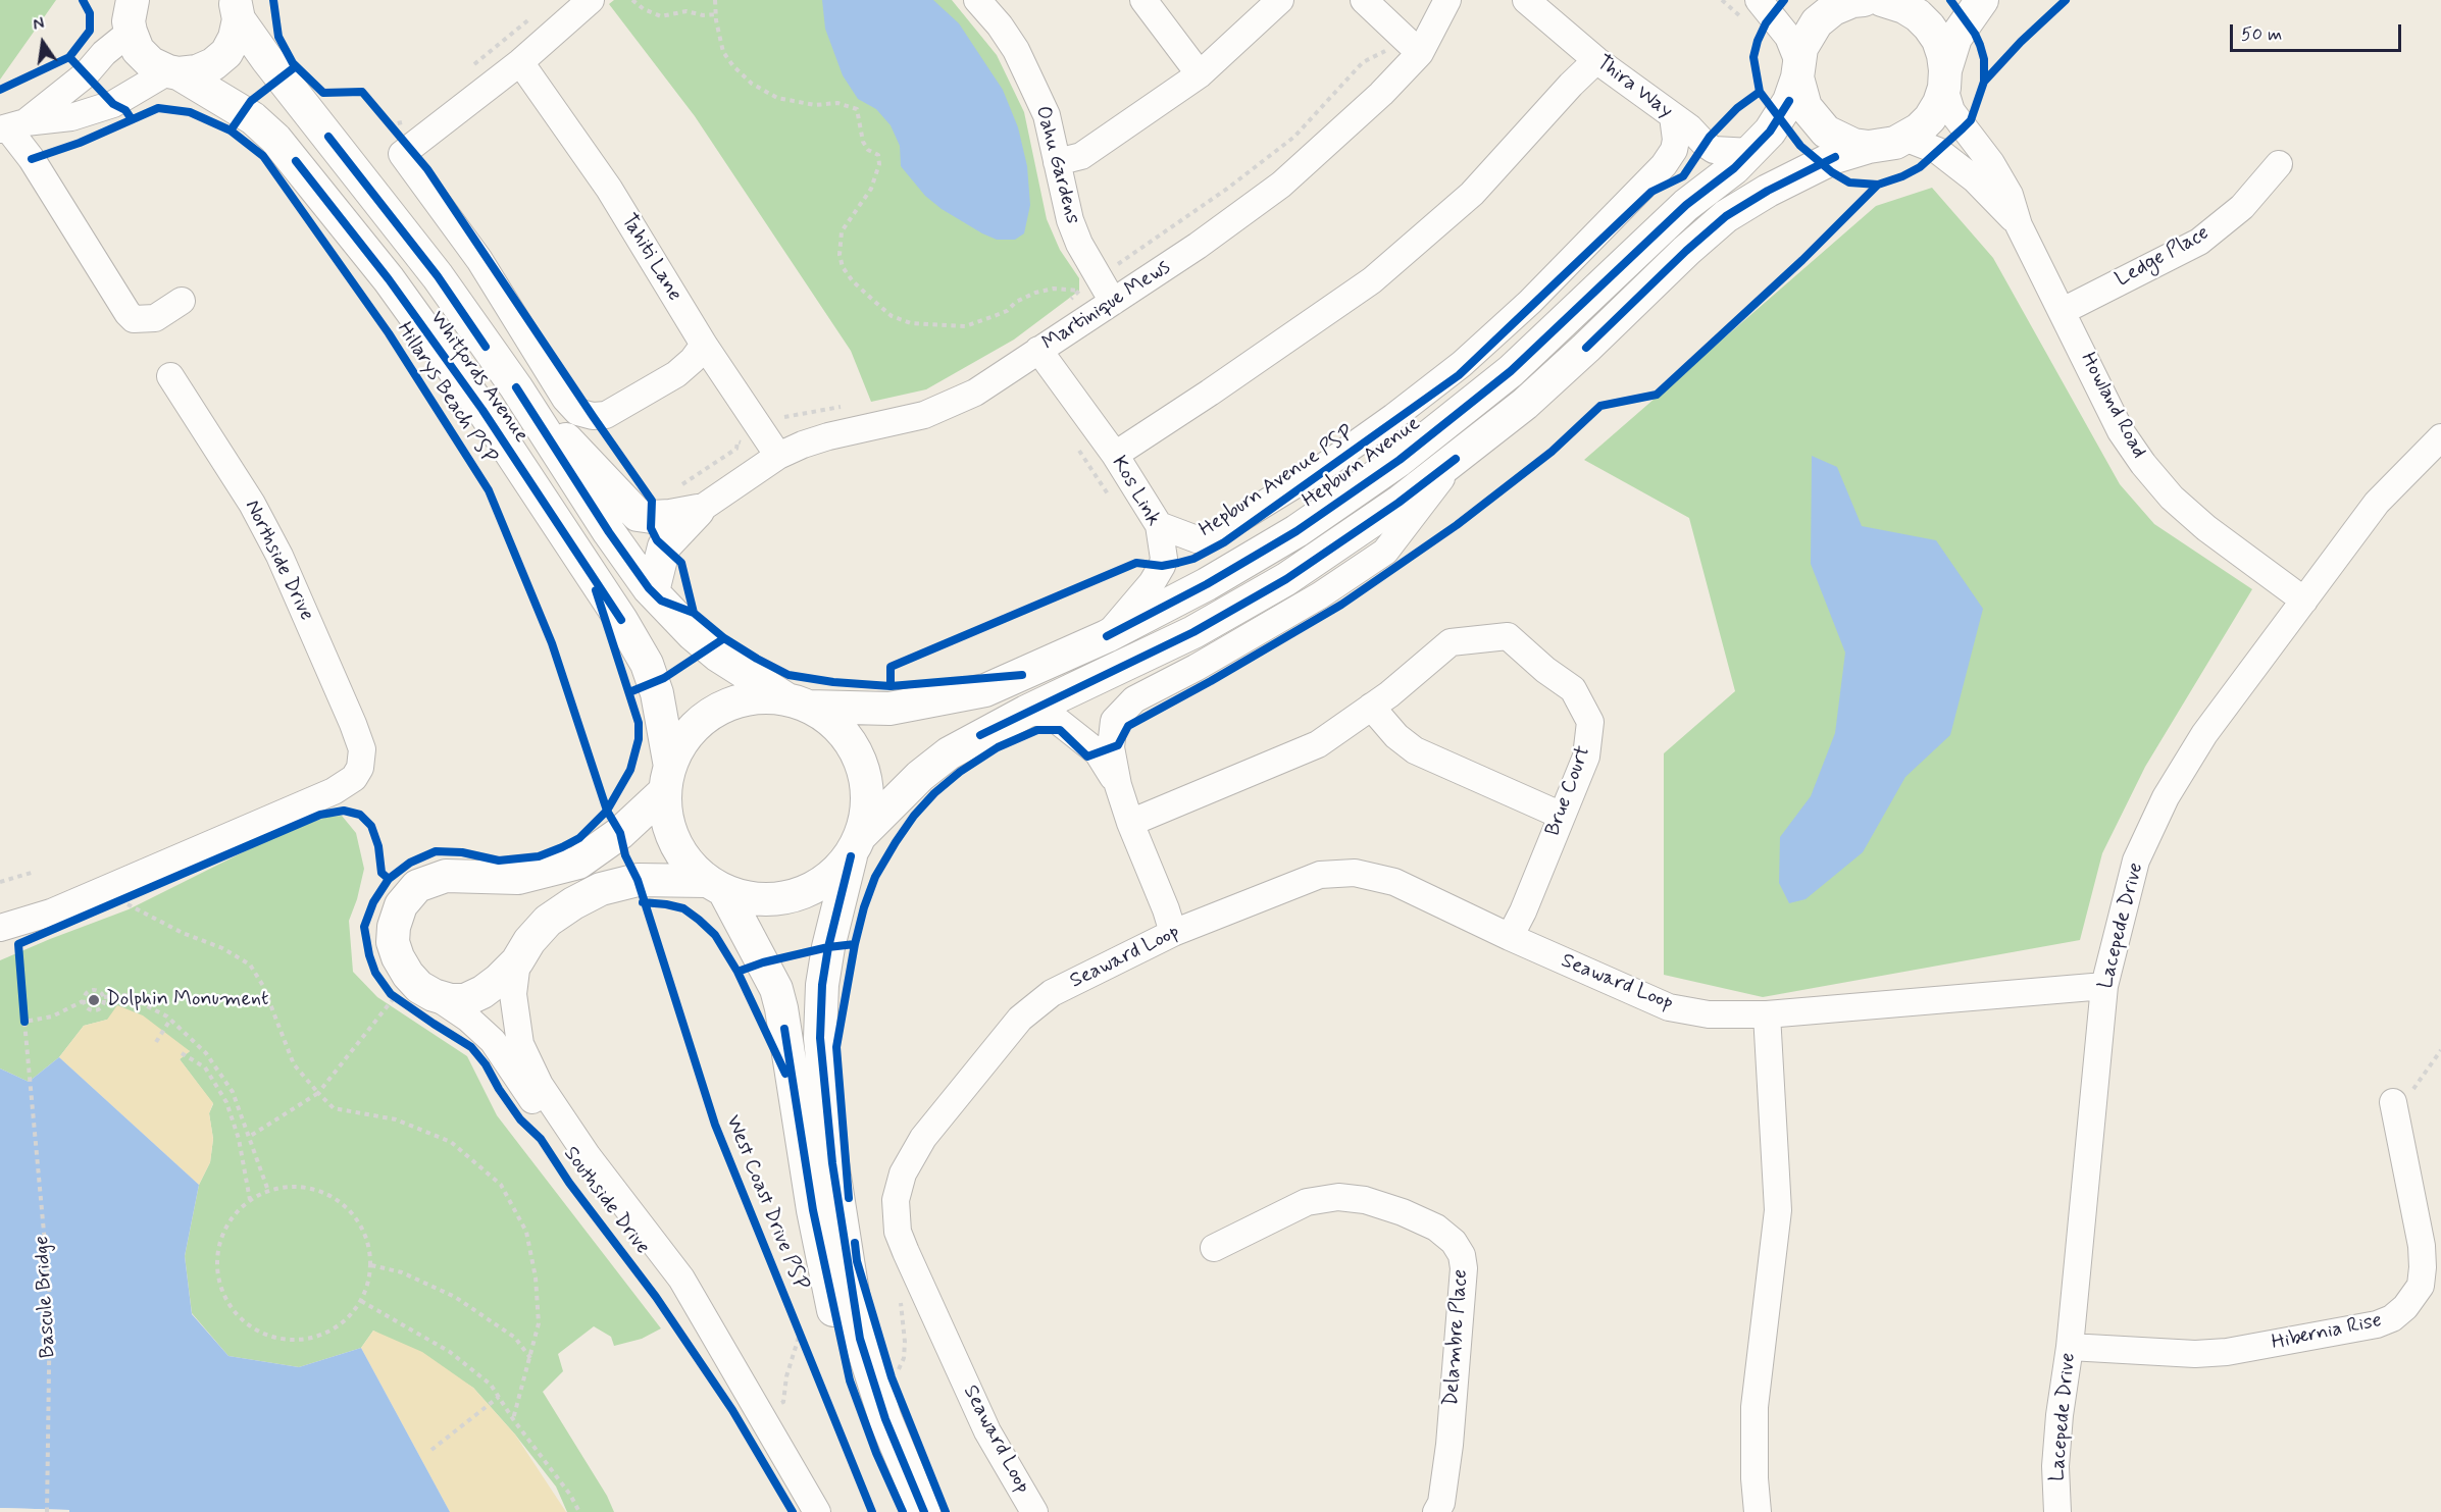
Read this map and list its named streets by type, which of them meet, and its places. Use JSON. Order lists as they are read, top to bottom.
{
  "streets": {
    "main road": ["Whitfords Avenue", "Hepburn Avenue"],
    "street": [
      "Thira Way",
      "Oahu Gardens",
      "Ledge Place",
      "Tahiti Lane",
      "Martinique Mews",
      "Howland Road",
      "Kos Link",
      "Northside Drive",
      "Brue Court",
      "Lacepede Drive",
      "Seaward Loop",
      "Southside Drive",
      "Hibernia Rise",
      "Delambre Place"
    ],
    "path": ["West Coast Drive PSP", "Bascule Bridge"],
    "cycle path": ["Hillarys Beach PSP", "Hepburn Avenue PSP"]
  },
  "crossings": [
    ["Thira Way", "Hepburn Avenue"],
    ["Oahu Gardens", "Martinique Mews"],
    ["Ledge Place", "Howland Road"],
    ["Tahiti Lane", "Martinique Mews"],
    ["Martinique Mews", "Kos Link"],
    ["Whitfords Avenue", "Hepburn Avenue"],
    ["Howland Road", "Hepburn Avenue"],
    ["Howland Road", "Lacepede Drive"],
    ["Hepburn Avenue", "Kos Link"],
    ["Brue Court", "Seaward Loop"],
    ["Lacepede Drive", "Seaward Loop"],
    ["Lacepede Drive", "Hibernia Rise"]
  ],
  "places": ["Dolphin Monument"],
  "scale_bar": "50 m",
  "north": "top"
}
